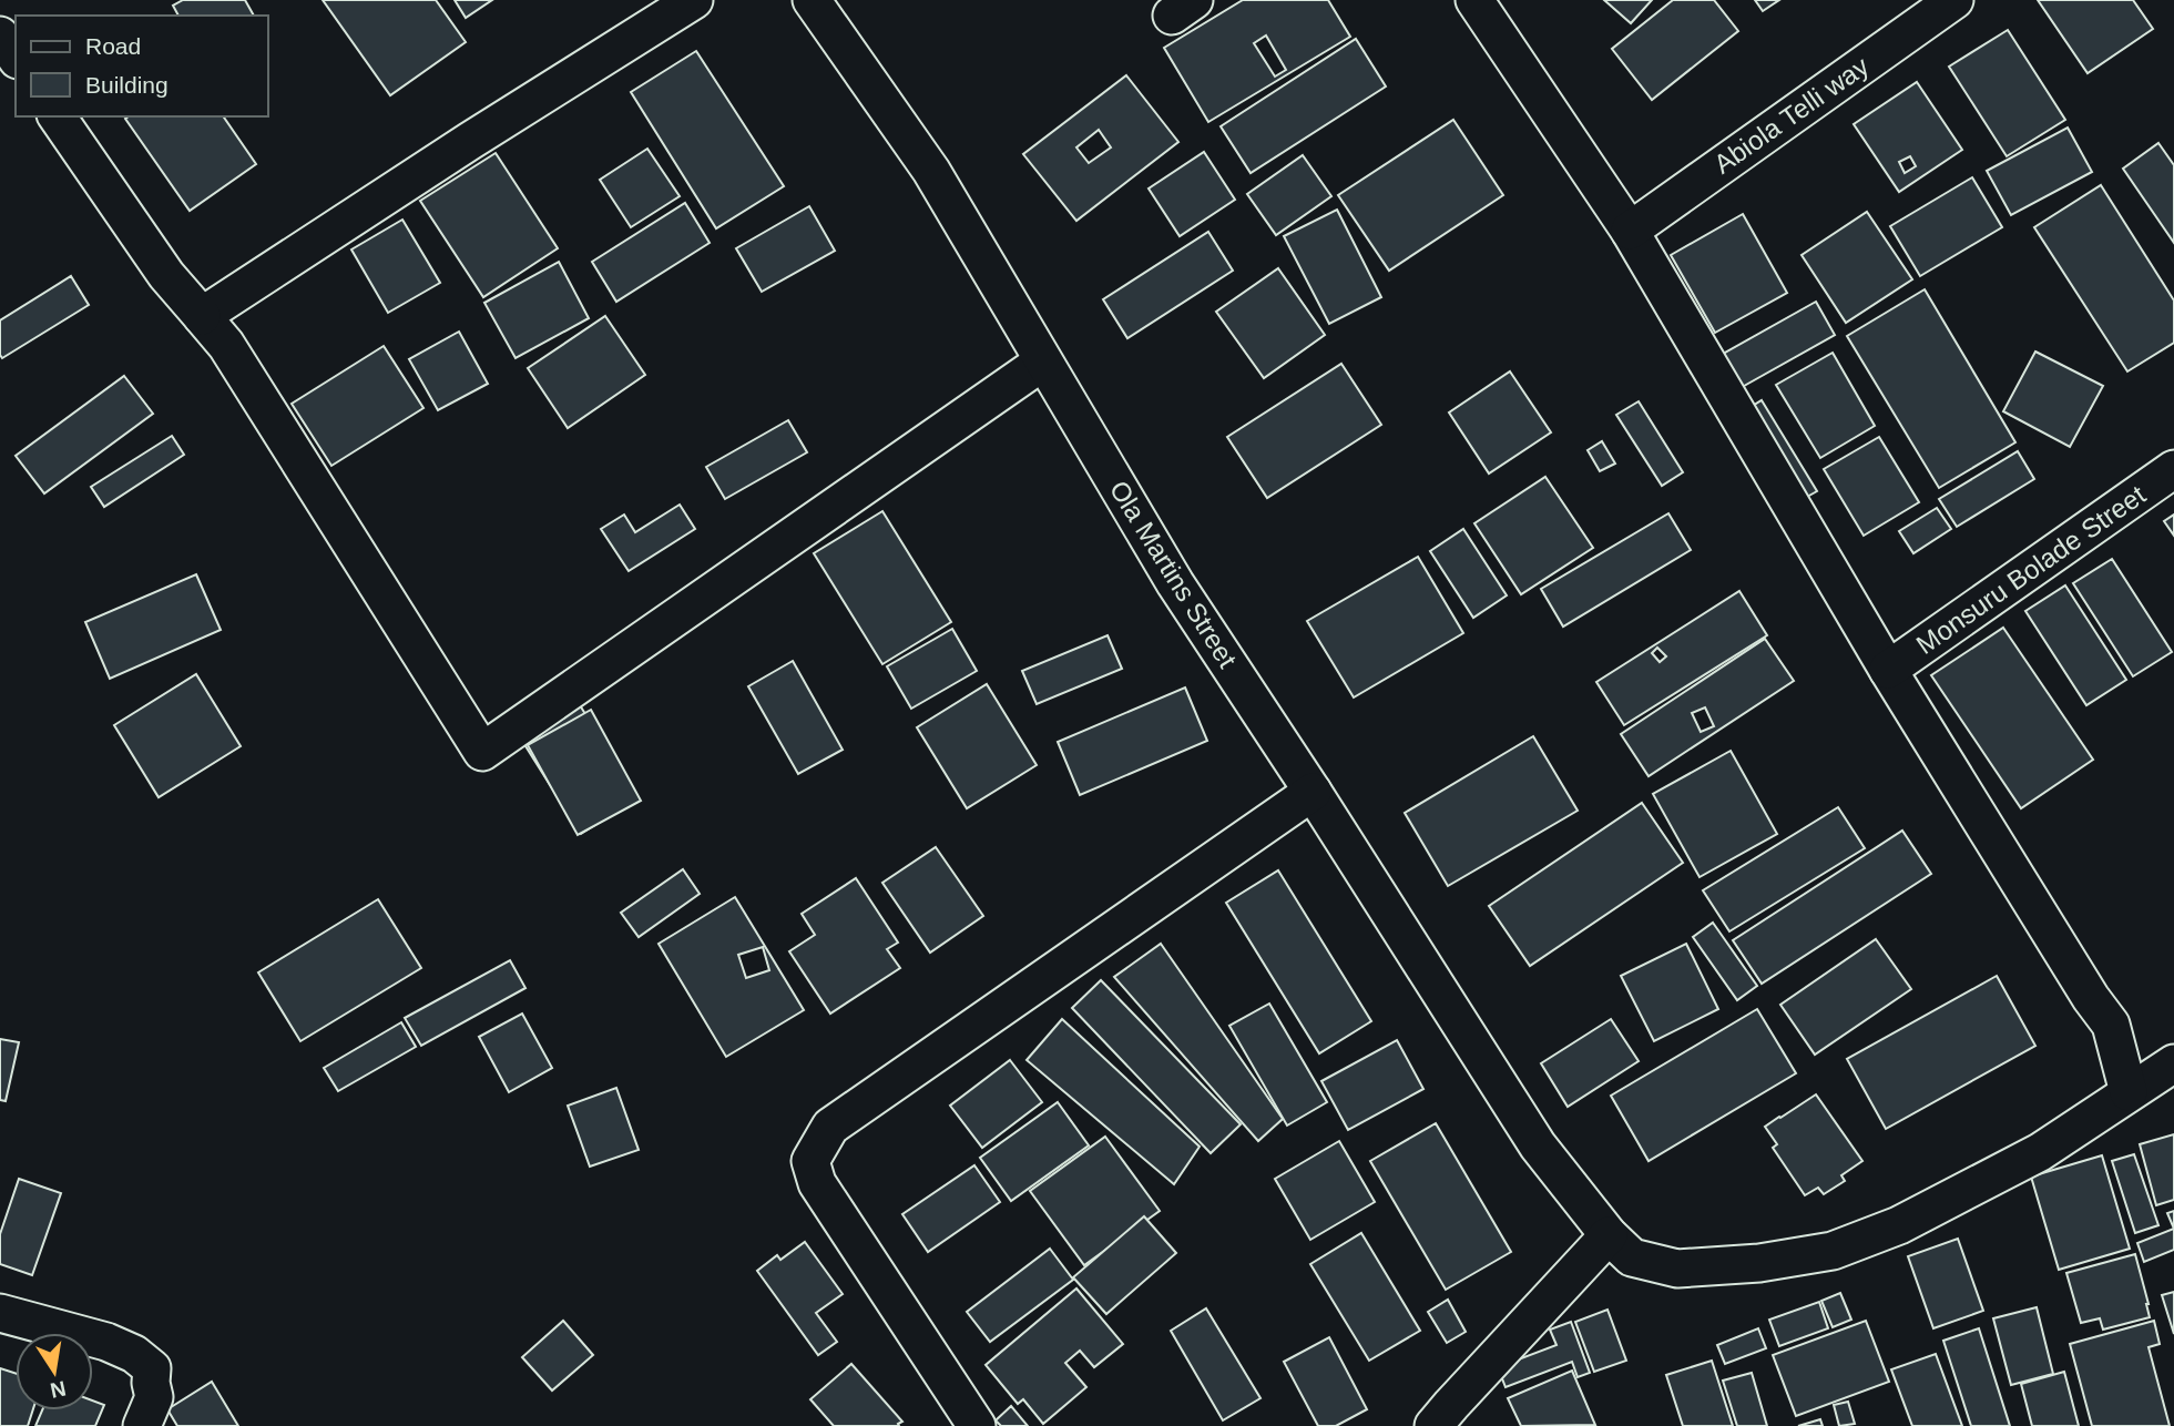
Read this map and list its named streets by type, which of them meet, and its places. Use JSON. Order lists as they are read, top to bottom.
{
  "streets": {
    "street": ["Abiola Telli way", "Monsuru Bolade Street", "Ola Martins Street"]
  },
  "legend": ["Road", "Building"],
  "north": "bottom"
}
